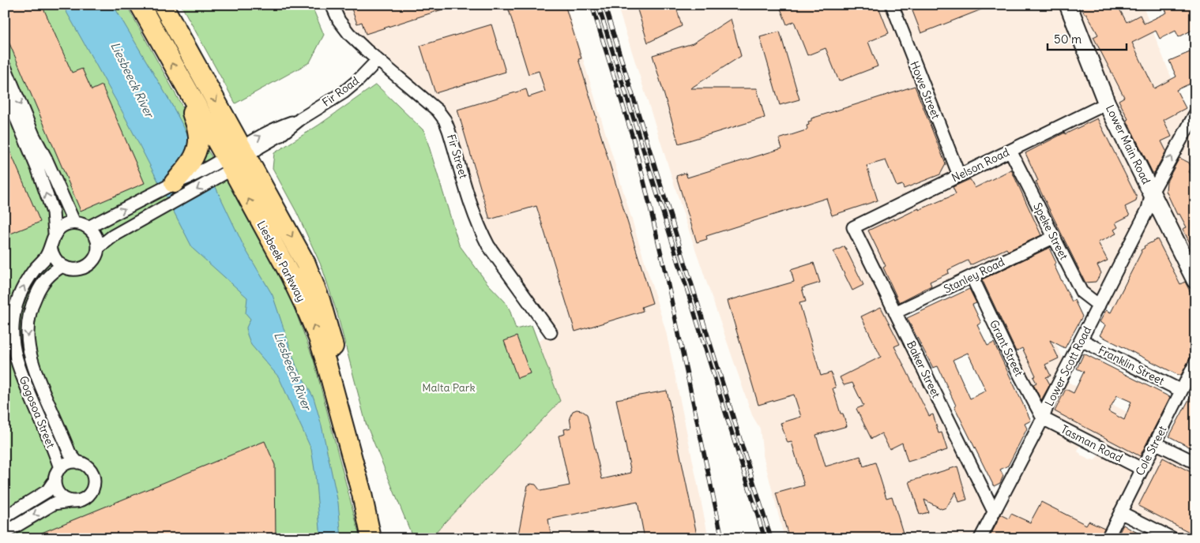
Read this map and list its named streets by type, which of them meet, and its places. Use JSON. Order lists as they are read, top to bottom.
{
  "streets": {
    "main road": ["Liesbeek Parkway"],
    "street": [
      "Howe Street",
      "Fir Road",
      "Lower Main Road",
      "Fir Street",
      "Nelson Road",
      "Speke Street",
      "Stanley Road",
      "Grant Street",
      "Franklin Street",
      "Lower Scott Road",
      "Baker Street",
      "Gogosoa Street",
      "Tasman Road",
      "Cole Street"
    ]
  },
  "crossings": [
    ["Howe Street", "Nelson Road"],
    ["Fir Road", "Fir Street"],
    ["Fir Road", "Liesbeek Parkway"],
    ["Lower Main Road", "Nelson Road"],
    ["Lower Main Road", "Lower Scott Road"],
    ["Nelson Road", "Speke Street"],
    ["Nelson Road", "Baker Street"],
    ["Speke Street", "Stanley Road"],
    ["Speke Street", "Lower Scott Road"],
    ["Stanley Road", "Grant Street"],
    ["Stanley Road", "Baker Street"],
    ["Grant Street", "Lower Scott Road"],
    ["Grant Street", "Tasman Road"],
    ["Franklin Street", "Lower Scott Road"],
    ["Franklin Street", "Cole Street"],
    ["Lower Scott Road", "Baker Street"],
    ["Lower Scott Road", "Tasman Road"],
    ["Tasman Road", "Cole Street"]
  ],
  "water": ["Liesbeeck River"],
  "parks": ["Malta Park"],
  "scale_bar": "50 m"
}
